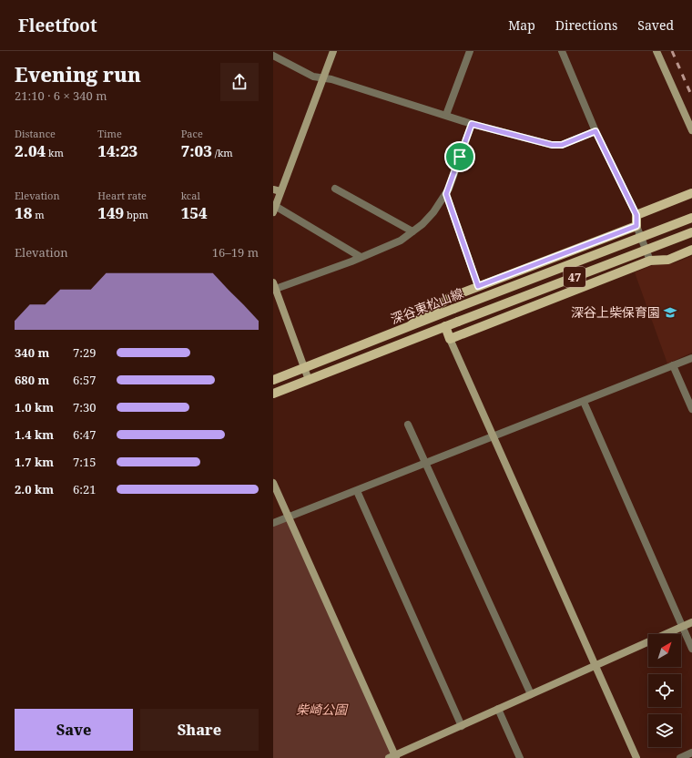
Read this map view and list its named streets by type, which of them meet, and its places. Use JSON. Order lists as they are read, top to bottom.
{
  "streets": {
    "main road": ["47", "深谷東松山線"]
  },
  "parks": ["柴崎公園"],
  "places": {
    "school or university": ["深谷上柴保育園"]
  },
  "north": "top right",
  "page": {
    "header": "Fleetfoot",
    "nav": ["Map", "Directions", "Saved"],
    "heading": ["Evening run", "21:10 · 6 × 340 m"],
    "stats": [
      ["Distance", "2.04 km"],
      ["Time", "14:23"],
      ["Pace", "7:03 /km"],
      ["Elevation", "18 m"],
      ["Heart rate", "149 bpm"],
      ["kcal", "154"]
    ],
    "chart": ["Elevation", "16–19 m"],
    "list": [
      {
        "name": "340 m",
        "note": "7:29"
      },
      {
        "name": "680 m",
        "note": "6:57"
      },
      {
        "name": "1.0 km",
        "note": "7:30"
      },
      {
        "name": "1.4 km",
        "note": "6:47"
      },
      {
        "name": "1.7 km",
        "note": "7:15"
      },
      {
        "name": "2.0 km",
        "note": "6:21"
      }
    ],
    "buttons": ["Save", "Share"]
  }
}
